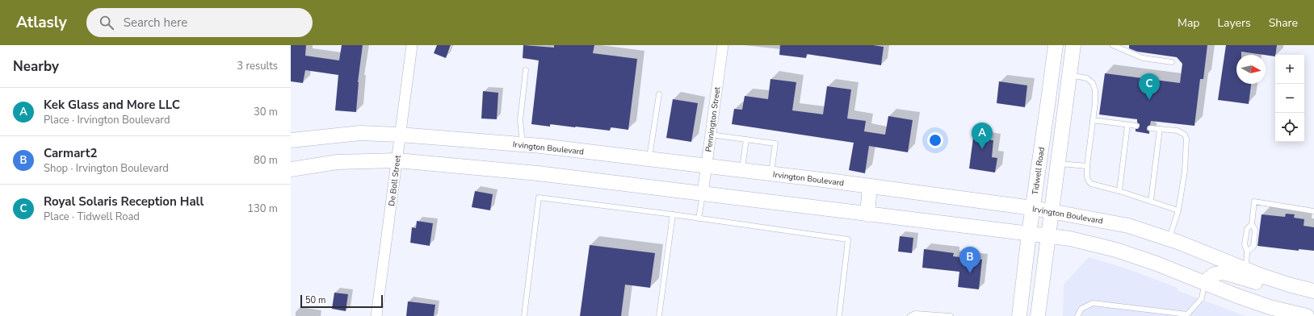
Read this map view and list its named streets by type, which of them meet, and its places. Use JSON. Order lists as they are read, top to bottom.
{
  "streets": {
    "main road": ["Irvington Boulevard", "Tidwell Road"],
    "street": ["Pennington Street", "De Boll Street"]
  },
  "crossings": [
    ["Pennington Street", "Irvington Boulevard"],
    ["Irvington Boulevard", "Tidwell Road"],
    ["Irvington Boulevard", "De Boll Street"]
  ],
  "scale_bar": "50 m",
  "north": "right",
  "page": {
    "header": "Atlasly",
    "search": "Search here",
    "nav": ["Map", "Layers", "Share"],
    "heading": ["Nearby", "3 results"],
    "map_buttons": ["+", "−"],
    "pins": ["C", "A", "B"],
    "list": [
      {
        "mark": "A",
        "name": "Kek Glass and More LLC",
        "note": "Place · Irvington Boulevard",
        "value": "30 m"
      },
      {
        "mark": "B",
        "name": "Carmart2",
        "note": "Shop · Irvington Boulevard",
        "value": "80 m"
      },
      {
        "mark": "C",
        "name": "Royal Solaris Reception Hall",
        "note": "Place · Tidwell Road",
        "value": "130 m"
      }
    ],
    "scale": "50 m"
  }
}
